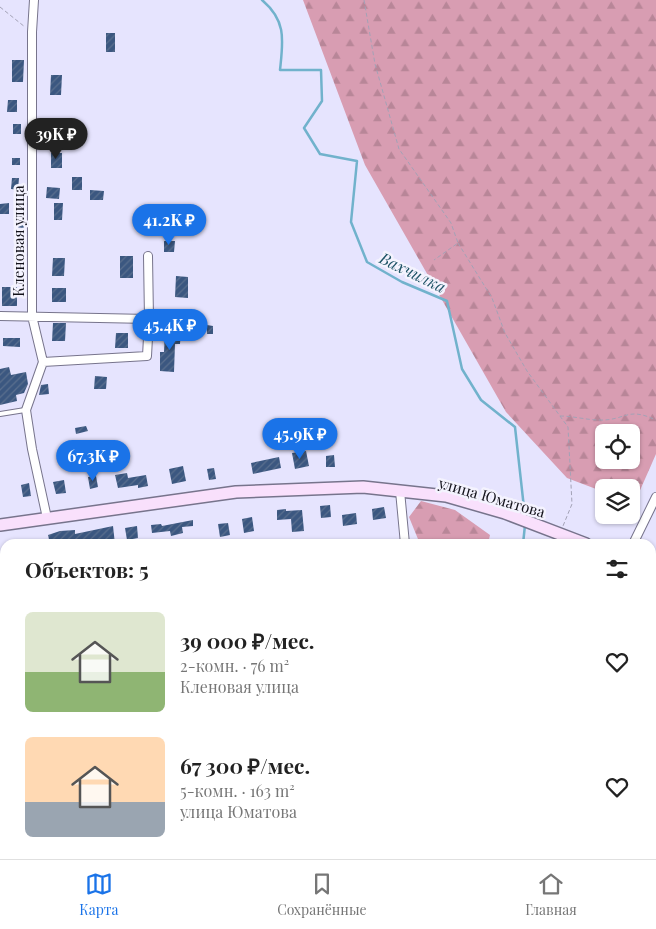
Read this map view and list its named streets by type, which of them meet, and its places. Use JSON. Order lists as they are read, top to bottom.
{
  "streets": {
    "main road": ["улица Юматова"],
    "street": ["Кленовая улица"]
  },
  "water": ["Вахчилка"],
  "page": {
    "price": [
      "39K ₽",
      "41.2K ₽",
      "45.4K ₽",
      "45.9K ₽",
      "67.3K ₽"
    ],
    "heading": "Объектов: 5",
    "list": [
      {
        "name": "39 000 ₽/мес.",
        "note": "2-комн. · 76 m² · Кленовая улица"
      },
      {
        "name": "67 300 ₽/мес.",
        "note": "5-комн. · 163 m² · улица Юматова"
      }
    ],
    "tabs": ["Карта", "Сохранённые", "Главная"]
  }
}
